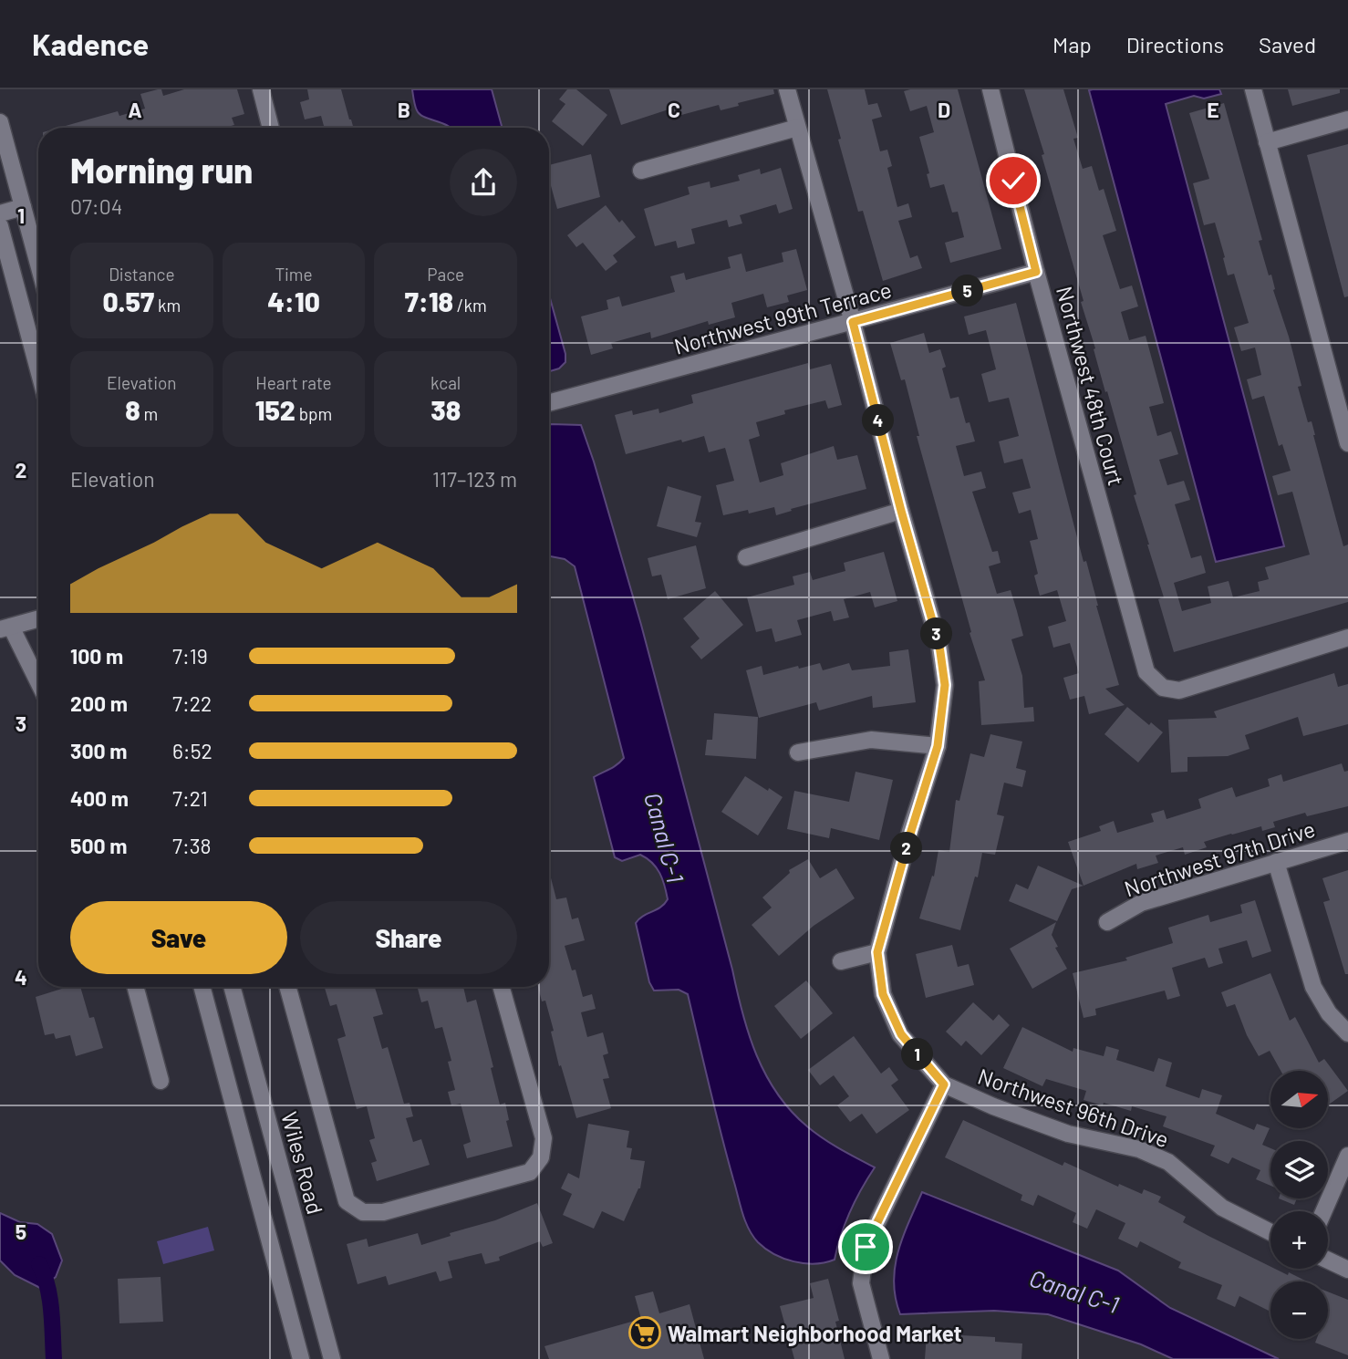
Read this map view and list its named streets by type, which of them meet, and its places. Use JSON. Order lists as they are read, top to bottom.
{
  "streets": {
    "street": [
      "Northwest 99th Terrace",
      "Northwest 48th Court",
      "Northwest 97th Drive",
      "Northwest 96th Drive",
      "Wiles Road"
    ]
  },
  "crossings": [
    ["Northwest 99th Terrace", "Northwest 48th Court"]
  ],
  "water": ["Canal C-1"],
  "places": {
    "supermarket": ["Walmart Neighborhood Market"]
  },
  "north": "right",
  "page": {
    "header": "Kadence",
    "nav": ["Map", "Directions", "Saved"],
    "heading": ["Morning run", "07:04"],
    "stats": [
      ["Distance", "0.57 km"],
      ["Time", "4:10"],
      ["Pace", "7:18 /km"],
      ["Elevation", "8 m"],
      ["Heart rate", "152 bpm"],
      ["kcal", "38"]
    ],
    "pins": [
      "5",
      "4",
      "3",
      "2",
      "1"
    ],
    "chart": ["Elevation", "117–123 m"],
    "list": [
      {
        "name": "100 m",
        "note": "7:19"
      },
      {
        "name": "200 m",
        "note": "7:22"
      },
      {
        "name": "300 m",
        "note": "6:52"
      },
      {
        "name": "400 m",
        "note": "7:21"
      },
      {
        "name": "500 m",
        "note": "7:38"
      }
    ],
    "buttons": ["Save", "Share"],
    "map_buttons": ["+", "−"]
  },
  "grid": {
    "columns": [
      "A",
      "B",
      "C",
      "D",
      "E"
    ],
    "rows": [
      "1",
      "2",
      "3",
      "4",
      "5"
    ]
  }
}
